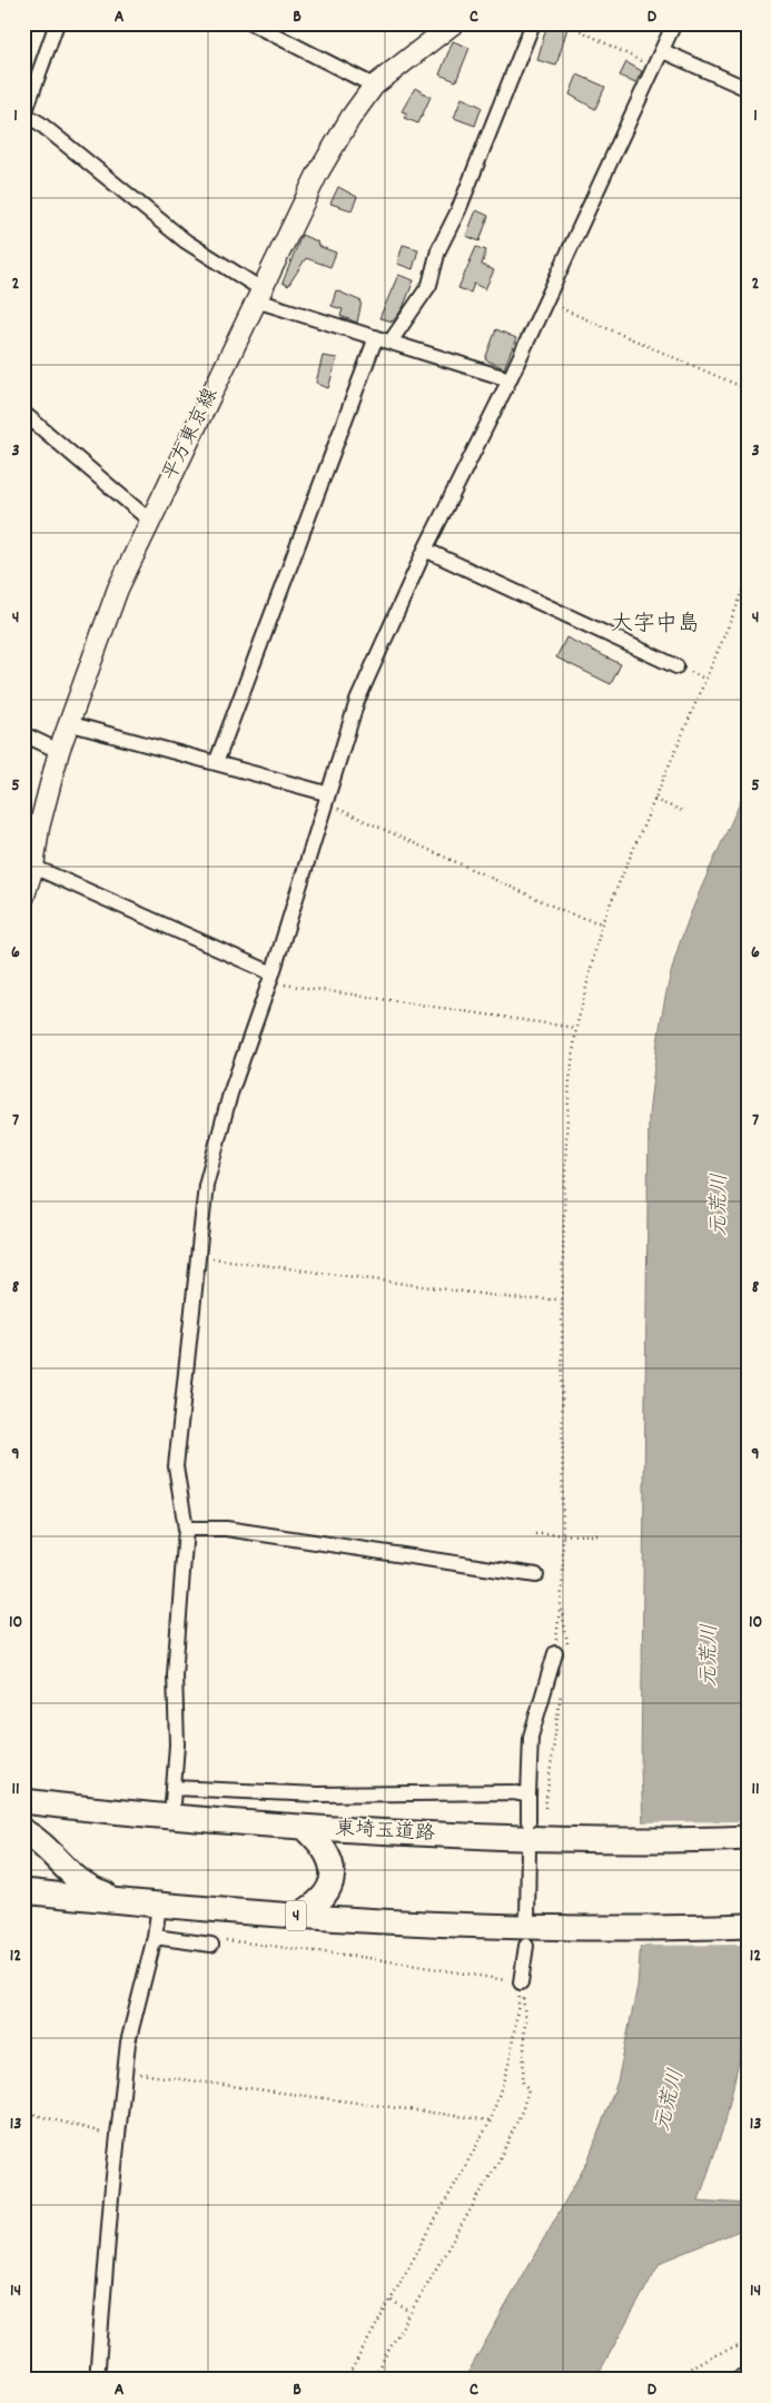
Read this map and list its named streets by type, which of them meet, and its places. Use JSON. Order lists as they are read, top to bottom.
{
  "streets": {
    "highway": ["東埼玉道路", "4"],
    "main road": ["平方東京線"]
  },
  "crossings": [
    ["東埼玉道路", "4"]
  ],
  "districts": ["大字中島"],
  "water": ["元荒川"],
  "grid": {
    "columns": [
      "A",
      "B",
      "C",
      "D"
    ],
    "rows": [
      "1",
      "2",
      "3",
      "4",
      "5",
      "6",
      "7",
      "8",
      "9",
      "10",
      "11",
      "12",
      "13",
      "14"
    ]
  }
}
